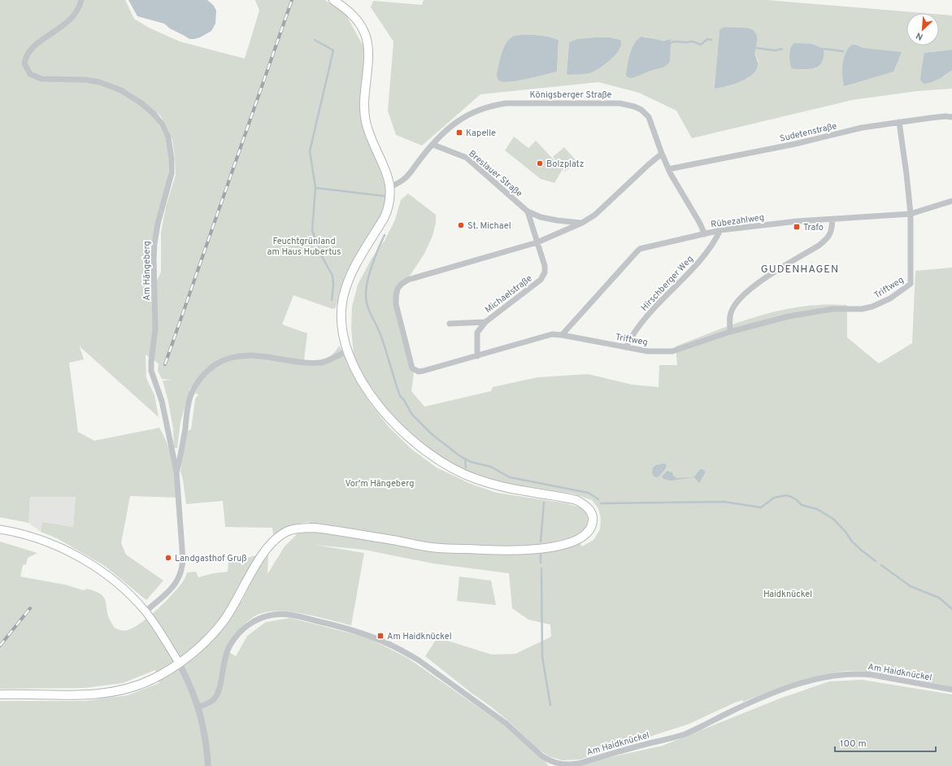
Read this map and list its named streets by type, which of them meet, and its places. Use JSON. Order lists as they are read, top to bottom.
{
  "streets": {
    "street": [
      "Königsberger Straße",
      "Sudetenstraße",
      "Breslauer Straße",
      "Rübezahlweg",
      "Am Hängeberg",
      "Hirschberger Weg",
      "Triftweg",
      "Michaelstraße",
      "Am Haidknückel"
    ]
  },
  "crossings": [
    ["Königsberger Straße", "Sudetenstraße"],
    ["Königsberger Straße", "Breslauer Straße"],
    ["Königsberger Straße", "Rübezahlweg"],
    ["Sudetenstraße", "Triftweg"],
    ["Rübezahlweg", "Hirschberger Weg"],
    ["Rübezahlweg", "Triftweg"],
    ["Hirschberger Weg", "Triftweg"],
    ["Triftweg", "Michaelstraße"]
  ],
  "districts": ["GUDENHAGEN"],
  "parks": ["Feuchtgrünland am Haus Hubertus", "Vor'm Hängeberg", "Haidknückel"],
  "places": {
    "transit": ["Kapelle", "Trafo", "Am Haidknückel"],
    "other": ["Bolzplatz", "St. Michael", "Landgasthof Gruß"]
  },
  "scale_bar": "100 m",
  "north": "bottom left"
}
